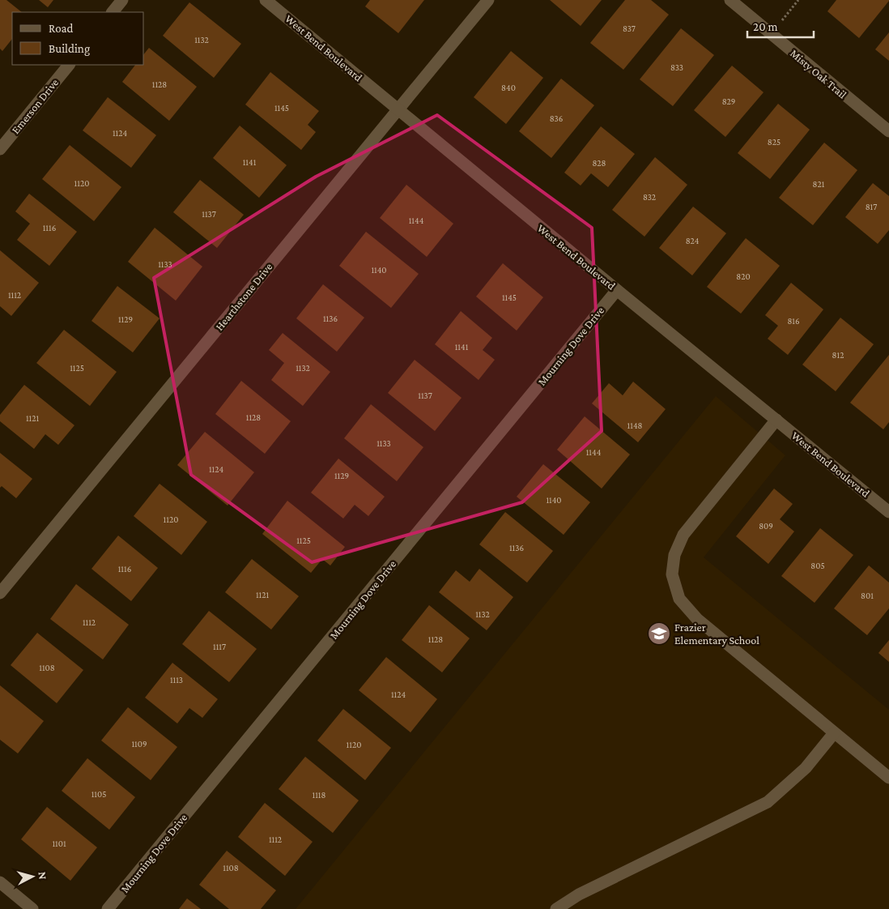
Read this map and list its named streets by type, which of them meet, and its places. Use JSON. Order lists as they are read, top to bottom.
{
  "streets": {
    "street": [
      "West Bend Boulevard",
      "Misty Oak Trail",
      "Emerson Drive",
      "Hearthstone Drive",
      "Mourning Dove Drive"
    ]
  },
  "crossings": [
    ["West Bend Boulevard", "Hearthstone Drive"],
    ["West Bend Boulevard", "Mourning Dove Drive"]
  ],
  "places": {
    "school or university": ["Frazier Elementary School"]
  },
  "house_numbers": [
    "837",
    "1132",
    "833",
    "1128",
    "840",
    "829",
    "1145",
    "836",
    "1124",
    "825",
    "1141",
    "828",
    "1120",
    "821",
    "832",
    "817",
    "1137",
    "1144",
    "1116",
    "824",
    "1133",
    "1140",
    "820",
    "1112",
    "1145",
    "1136",
    "1129",
    "816",
    "1141",
    "812",
    "1125",
    "1132",
    "1137",
    "1128",
    "1121",
    "1148",
    "1133",
    "1144",
    "1124",
    "1129",
    "1140",
    "1120",
    "809",
    "1125",
    "1136",
    "805",
    "1116",
    "1121",
    "801",
    "1132",
    "1112",
    "1128",
    "1117",
    "1108",
    "1113",
    "1124",
    "1109",
    "1120",
    "1105",
    "1118",
    "1112",
    "1101",
    "1108"
  ],
  "legend": ["Road", "Building"],
  "scale_bar": "20 m",
  "north": "right"
}
